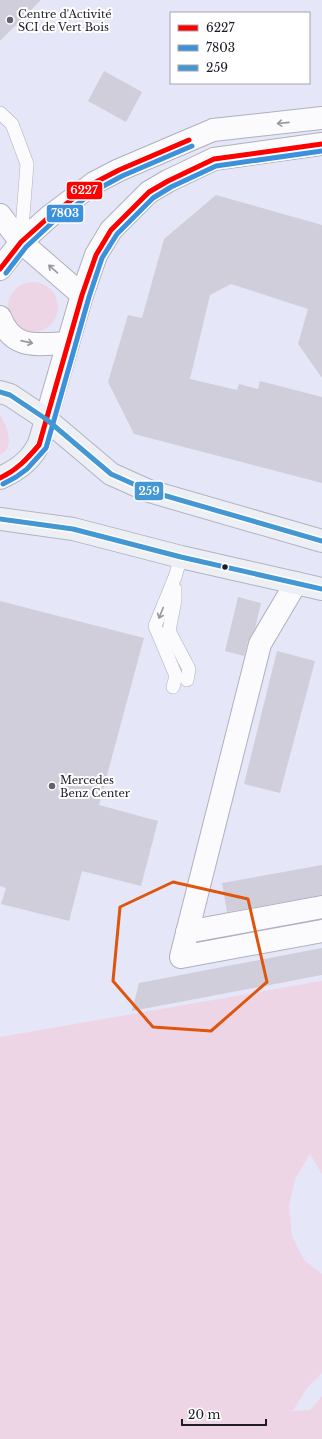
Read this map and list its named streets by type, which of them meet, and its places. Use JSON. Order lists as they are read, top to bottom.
{
  "places": ["Centre d'Activité SCI de Vert Bois", "Mercedes Benz Center"],
  "lines": ["transit line 6227", "transit line 7803", "transit line 259"],
  "legend": ["6227", "7803", "259"],
  "scale_bar": "20 m"
}
